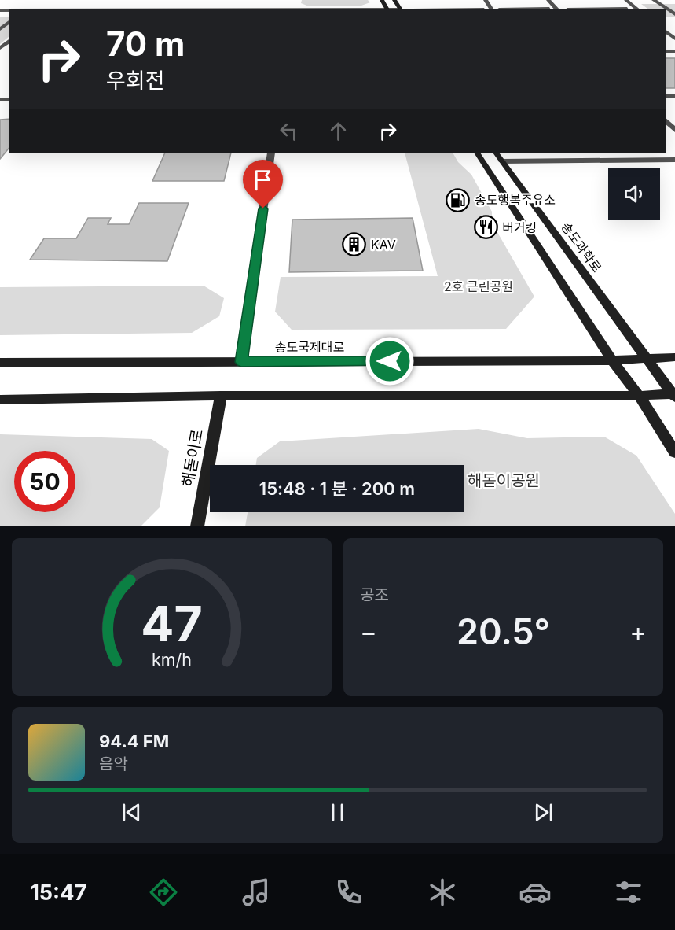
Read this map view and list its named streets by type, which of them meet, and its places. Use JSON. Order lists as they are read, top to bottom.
{
  "streets": {
    "main road": ["송도과학로", "송도국제대로", "해돋이로"]
  },
  "crossings": [
    ["송도과학로", "송도국제대로"]
  ],
  "parks": ["2호 근린공원", "해돋이공원"],
  "places": {
    "fuel station": ["송도행복주유소"],
    "restaurant": ["버거킹"],
    "building": ["KAV"]
  },
  "page": {
    "turn": ["70 m", "우회전"],
    "limit": "50",
    "trip": "15:48 · 1 분 · 200 m",
    "tile": "공조",
    "heat": ["−", "20.5°", "+"],
    "song": ["94.4 FM", "음악"],
    "tabs": "15:47",
    "gauge": ["47", "km/h"]
  }
}
